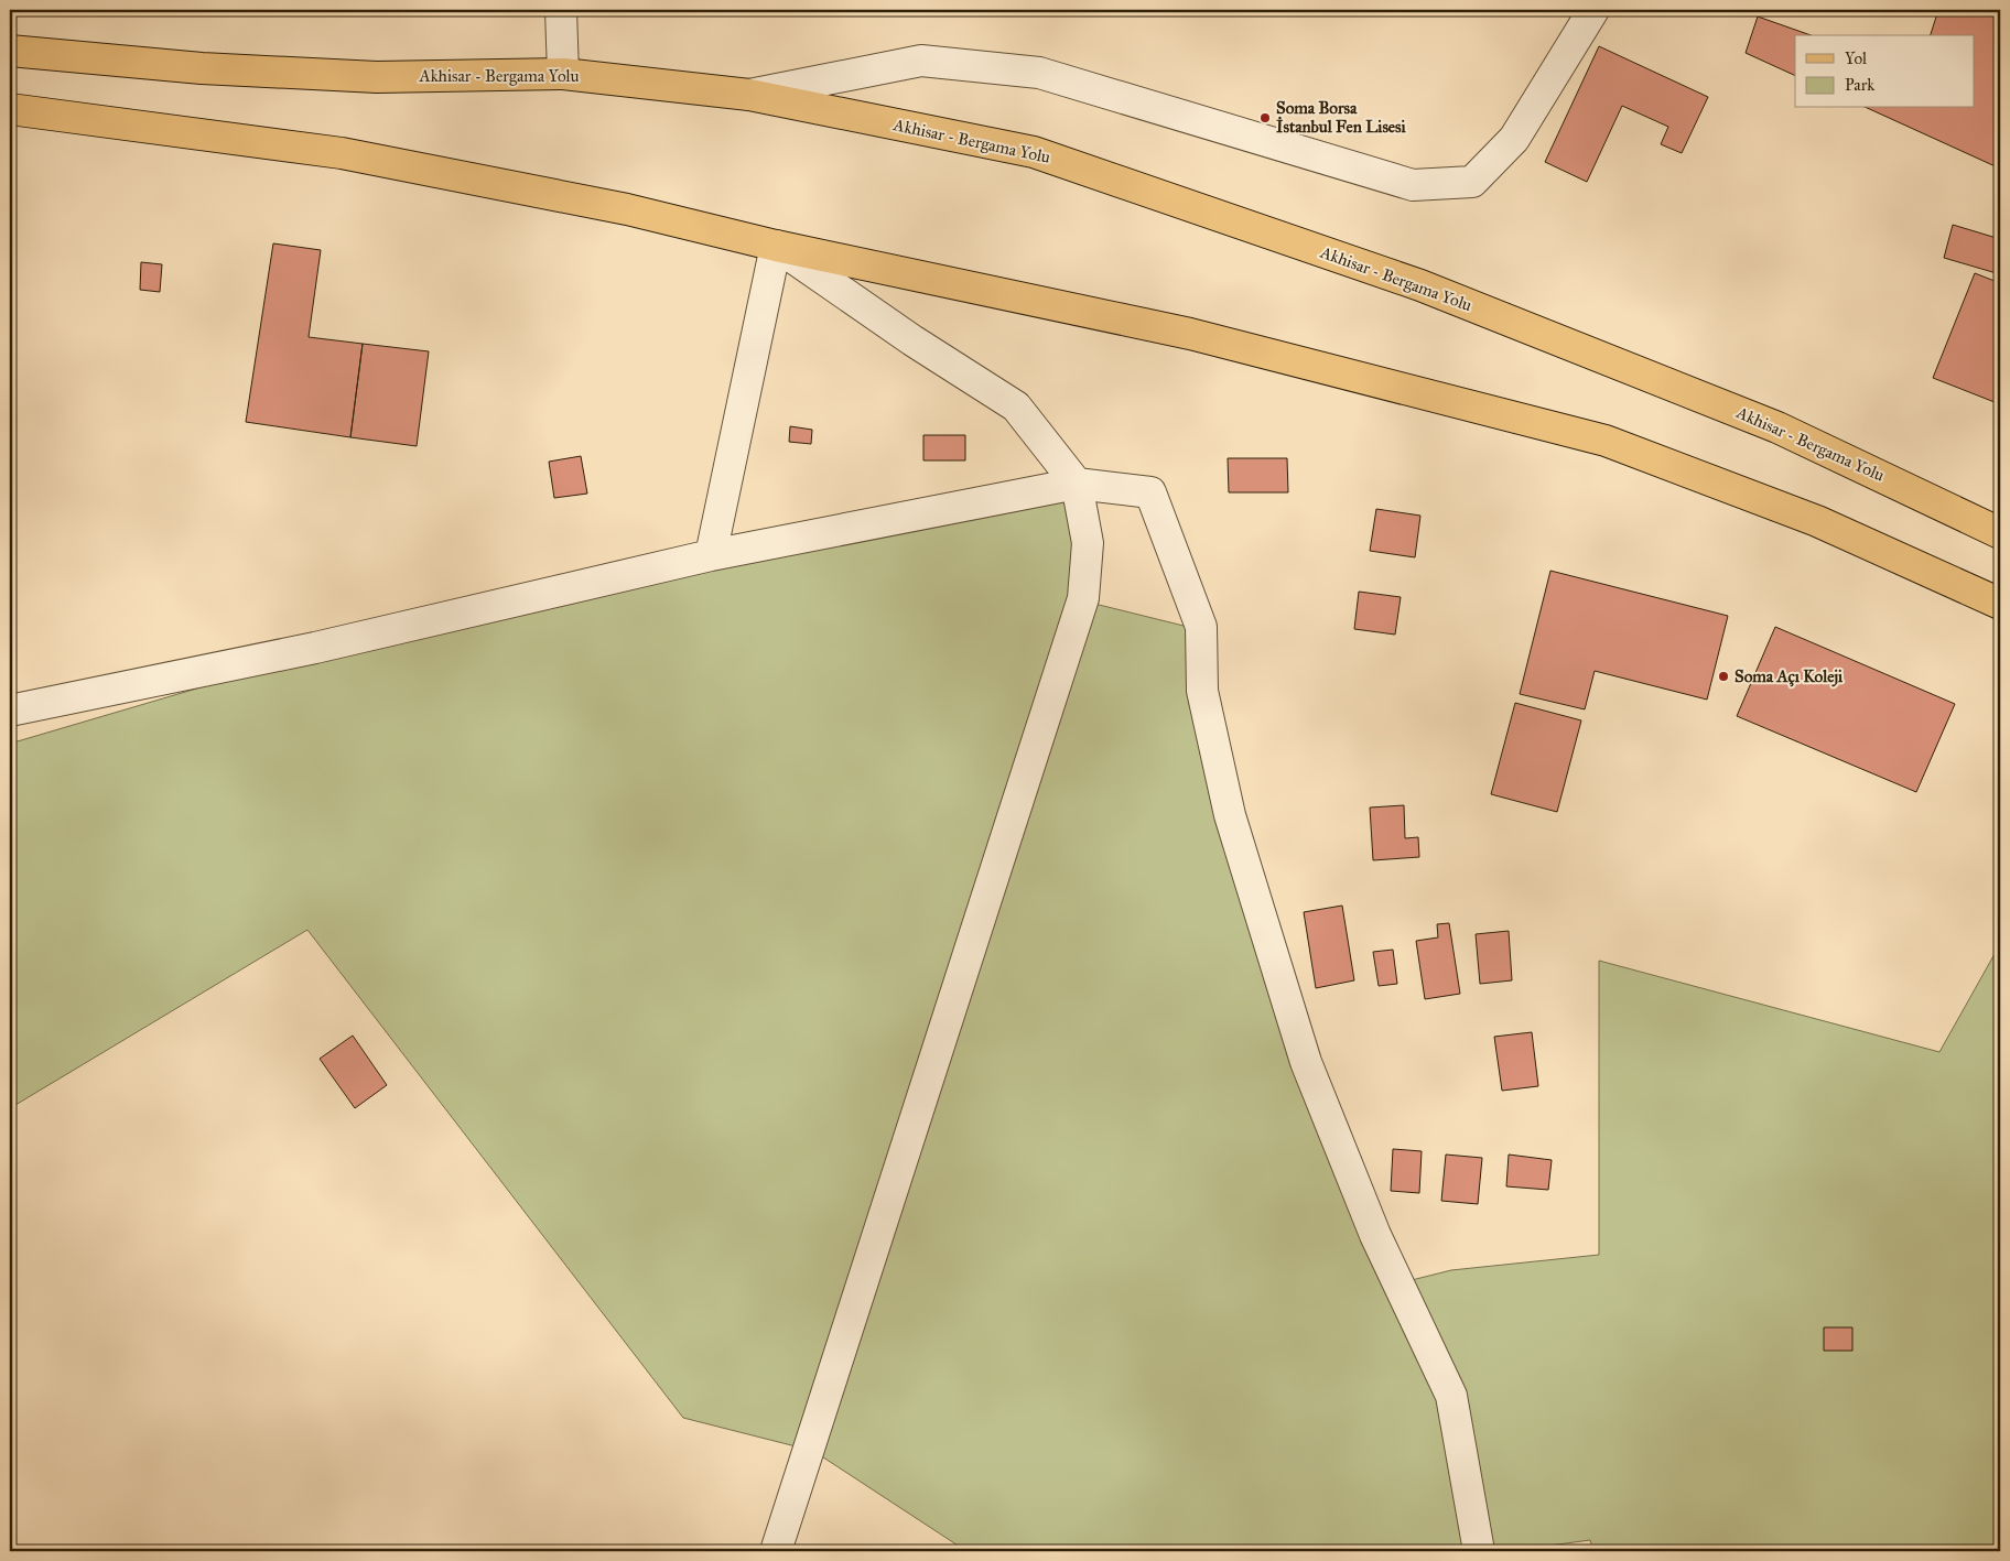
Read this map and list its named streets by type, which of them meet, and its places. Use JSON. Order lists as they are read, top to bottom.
{
  "streets": {
    "main road": ["Akhisar - Bergama Yolu"]
  },
  "places": ["Soma Borsa İstanbul Fen Lisesi", "Soma Açı Koleji"],
  "legend": ["Yol", "Park"]
}
